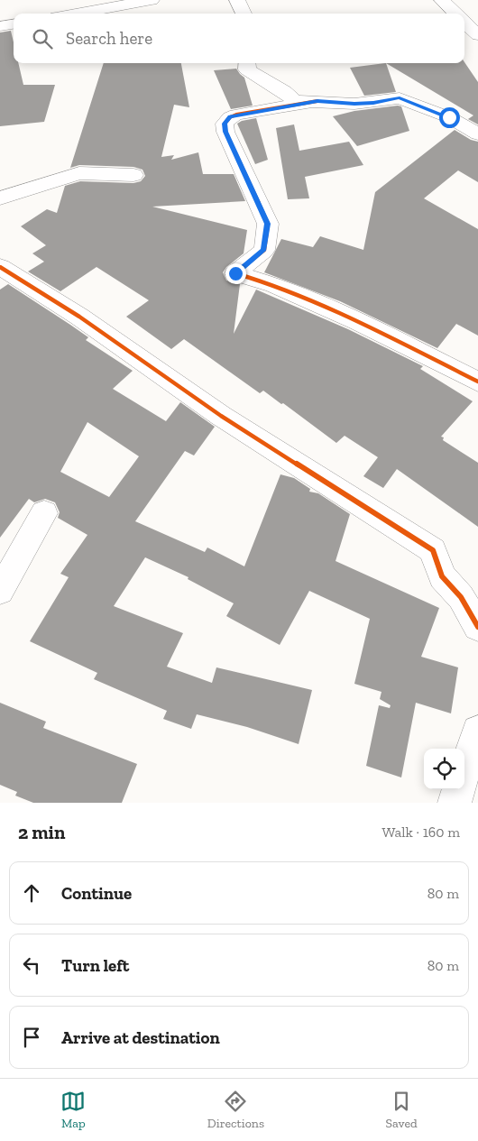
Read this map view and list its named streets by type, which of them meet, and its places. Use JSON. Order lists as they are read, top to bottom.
{
  "page": {
    "search": "Search here",
    "heading": ["2 min", "Walk · 160 m"],
    "list": [
      ["Continue", "80 m"],
      ["Turn left", "80 m"],
      "Arrive at destination"
    ],
    "nav": ["Map", "Directions", "Saved"]
  }
}
